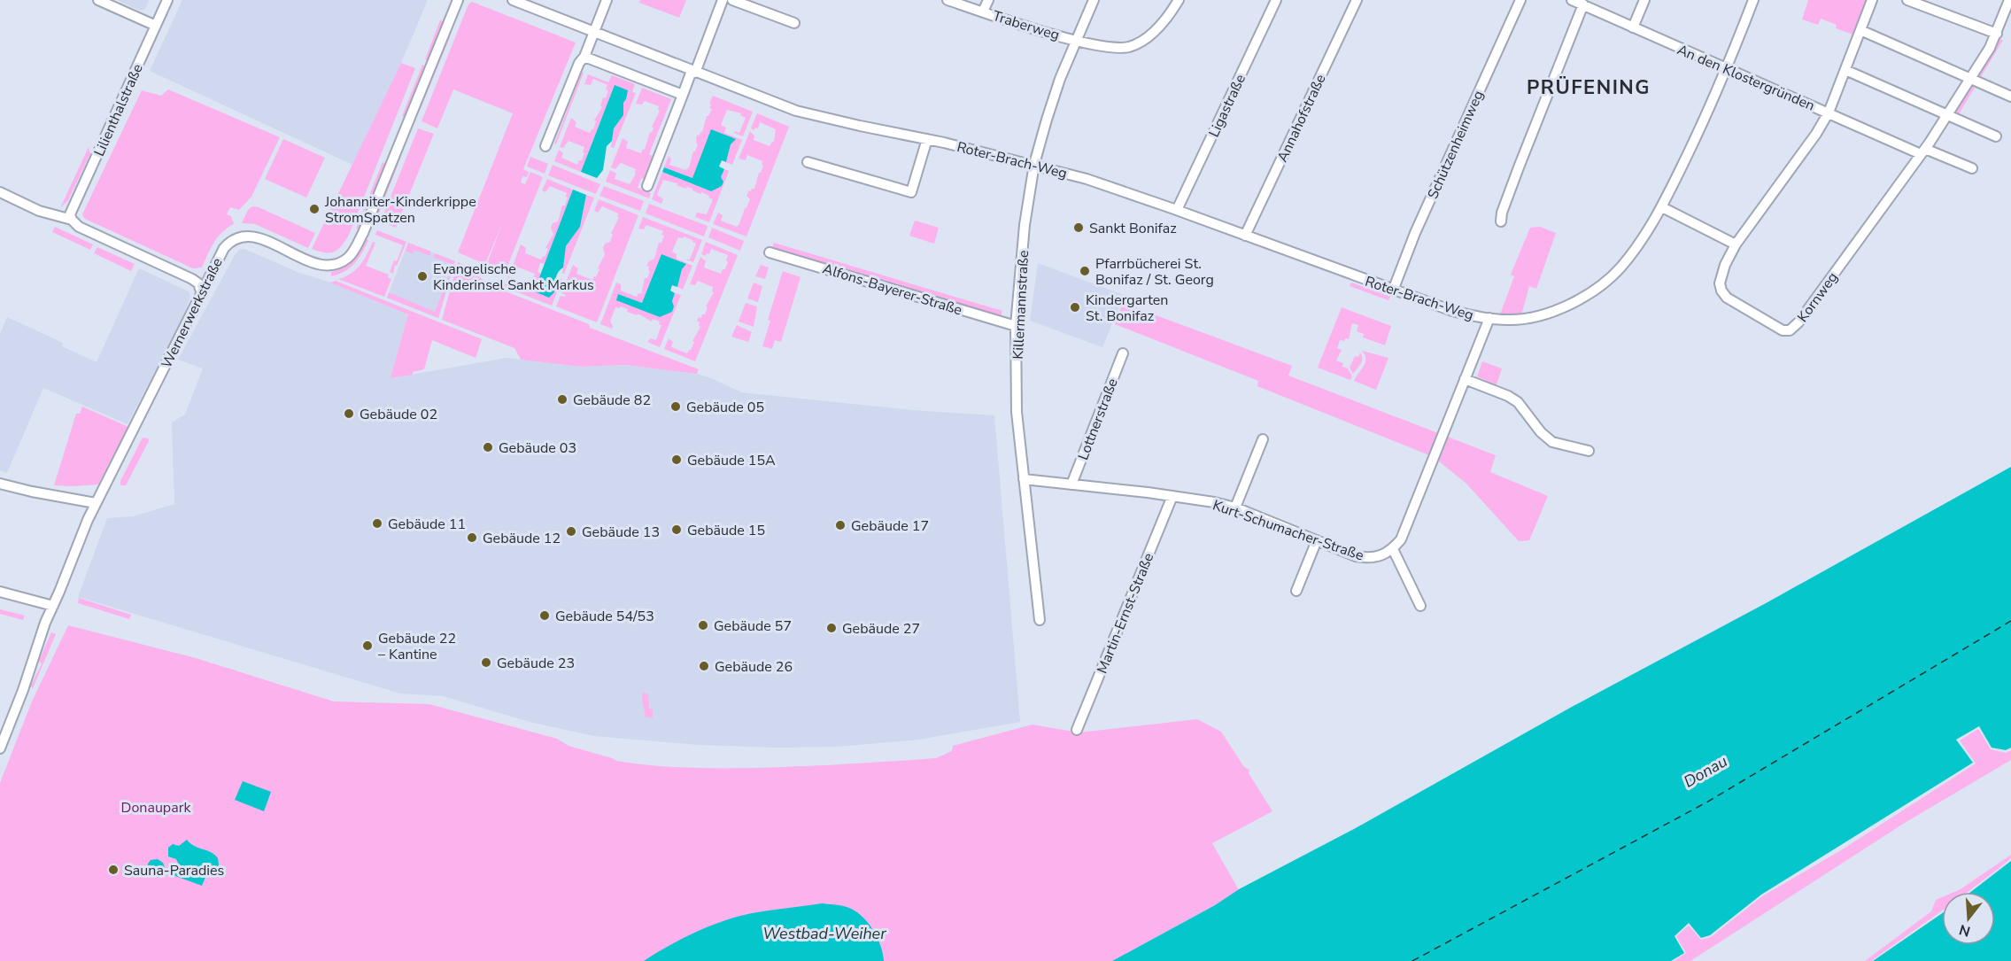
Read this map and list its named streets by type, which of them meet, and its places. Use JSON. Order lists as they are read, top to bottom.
{
  "streets": {
    "street": [
      "Traberweg",
      "An den Klostergründen",
      "Ligastraße",
      "Lilienthalstraße",
      "Annahofstraße",
      "Schützenheimweg",
      "Roter-Brach-Weg",
      "Alfons-Bayerer-Straße",
      "Kornweg",
      "Killermannstraße",
      "Wernerwerkstraße",
      "Lottnerstraße",
      "Kurt-Schumacher-Straße",
      "Martin-Ernst-Straße"
    ]
  },
  "crossings": [
    ["Traberweg", "Killermannstraße"],
    ["An den Klostergründen", "Roter-Brach-Weg"],
    ["An den Klostergründen", "Kornweg"],
    ["Ligastraße", "Roter-Brach-Weg"],
    ["Annahofstraße", "Roter-Brach-Weg"],
    ["Schützenheimweg", "Roter-Brach-Weg"],
    ["Roter-Brach-Weg", "Killermannstraße"],
    ["Alfons-Bayerer-Straße", "Killermannstraße"],
    ["Killermannstraße", "Kurt-Schumacher-Straße"],
    ["Lottnerstraße", "Kurt-Schumacher-Straße"],
    ["Kurt-Schumacher-Straße", "Martin-Ernst-Straße"]
  ],
  "districts": ["PRÜFENING"],
  "water": ["Donau", "Westbad-Weiher"],
  "parks": ["Donaupark"],
  "places": [
    "Johanniter-Kinderkrippe StromSpatzen",
    "Sankt Bonifaz",
    "Pfarrbücherei St. Bonifaz / St. Georg",
    "Evangelische Kinderinsel Sankt Markus",
    "Kindergarten St. Bonifaz",
    "Gebäude 82",
    "Gebäude 05",
    "Gebäude 02",
    "Gebäude 03",
    "Gebäude 15A",
    "Gebäude 11",
    "Gebäude 17",
    "Gebäude 15",
    "Gebäude 13",
    "Gebäude 12",
    "Gebäude 54/53",
    "Gebäude 57",
    "Gebäude 27",
    "Gebäude 22 – Kantine",
    "Gebäude 23",
    "Gebäude 26",
    "Sauna-Paradies"
  ],
  "north": "bottom"
}
